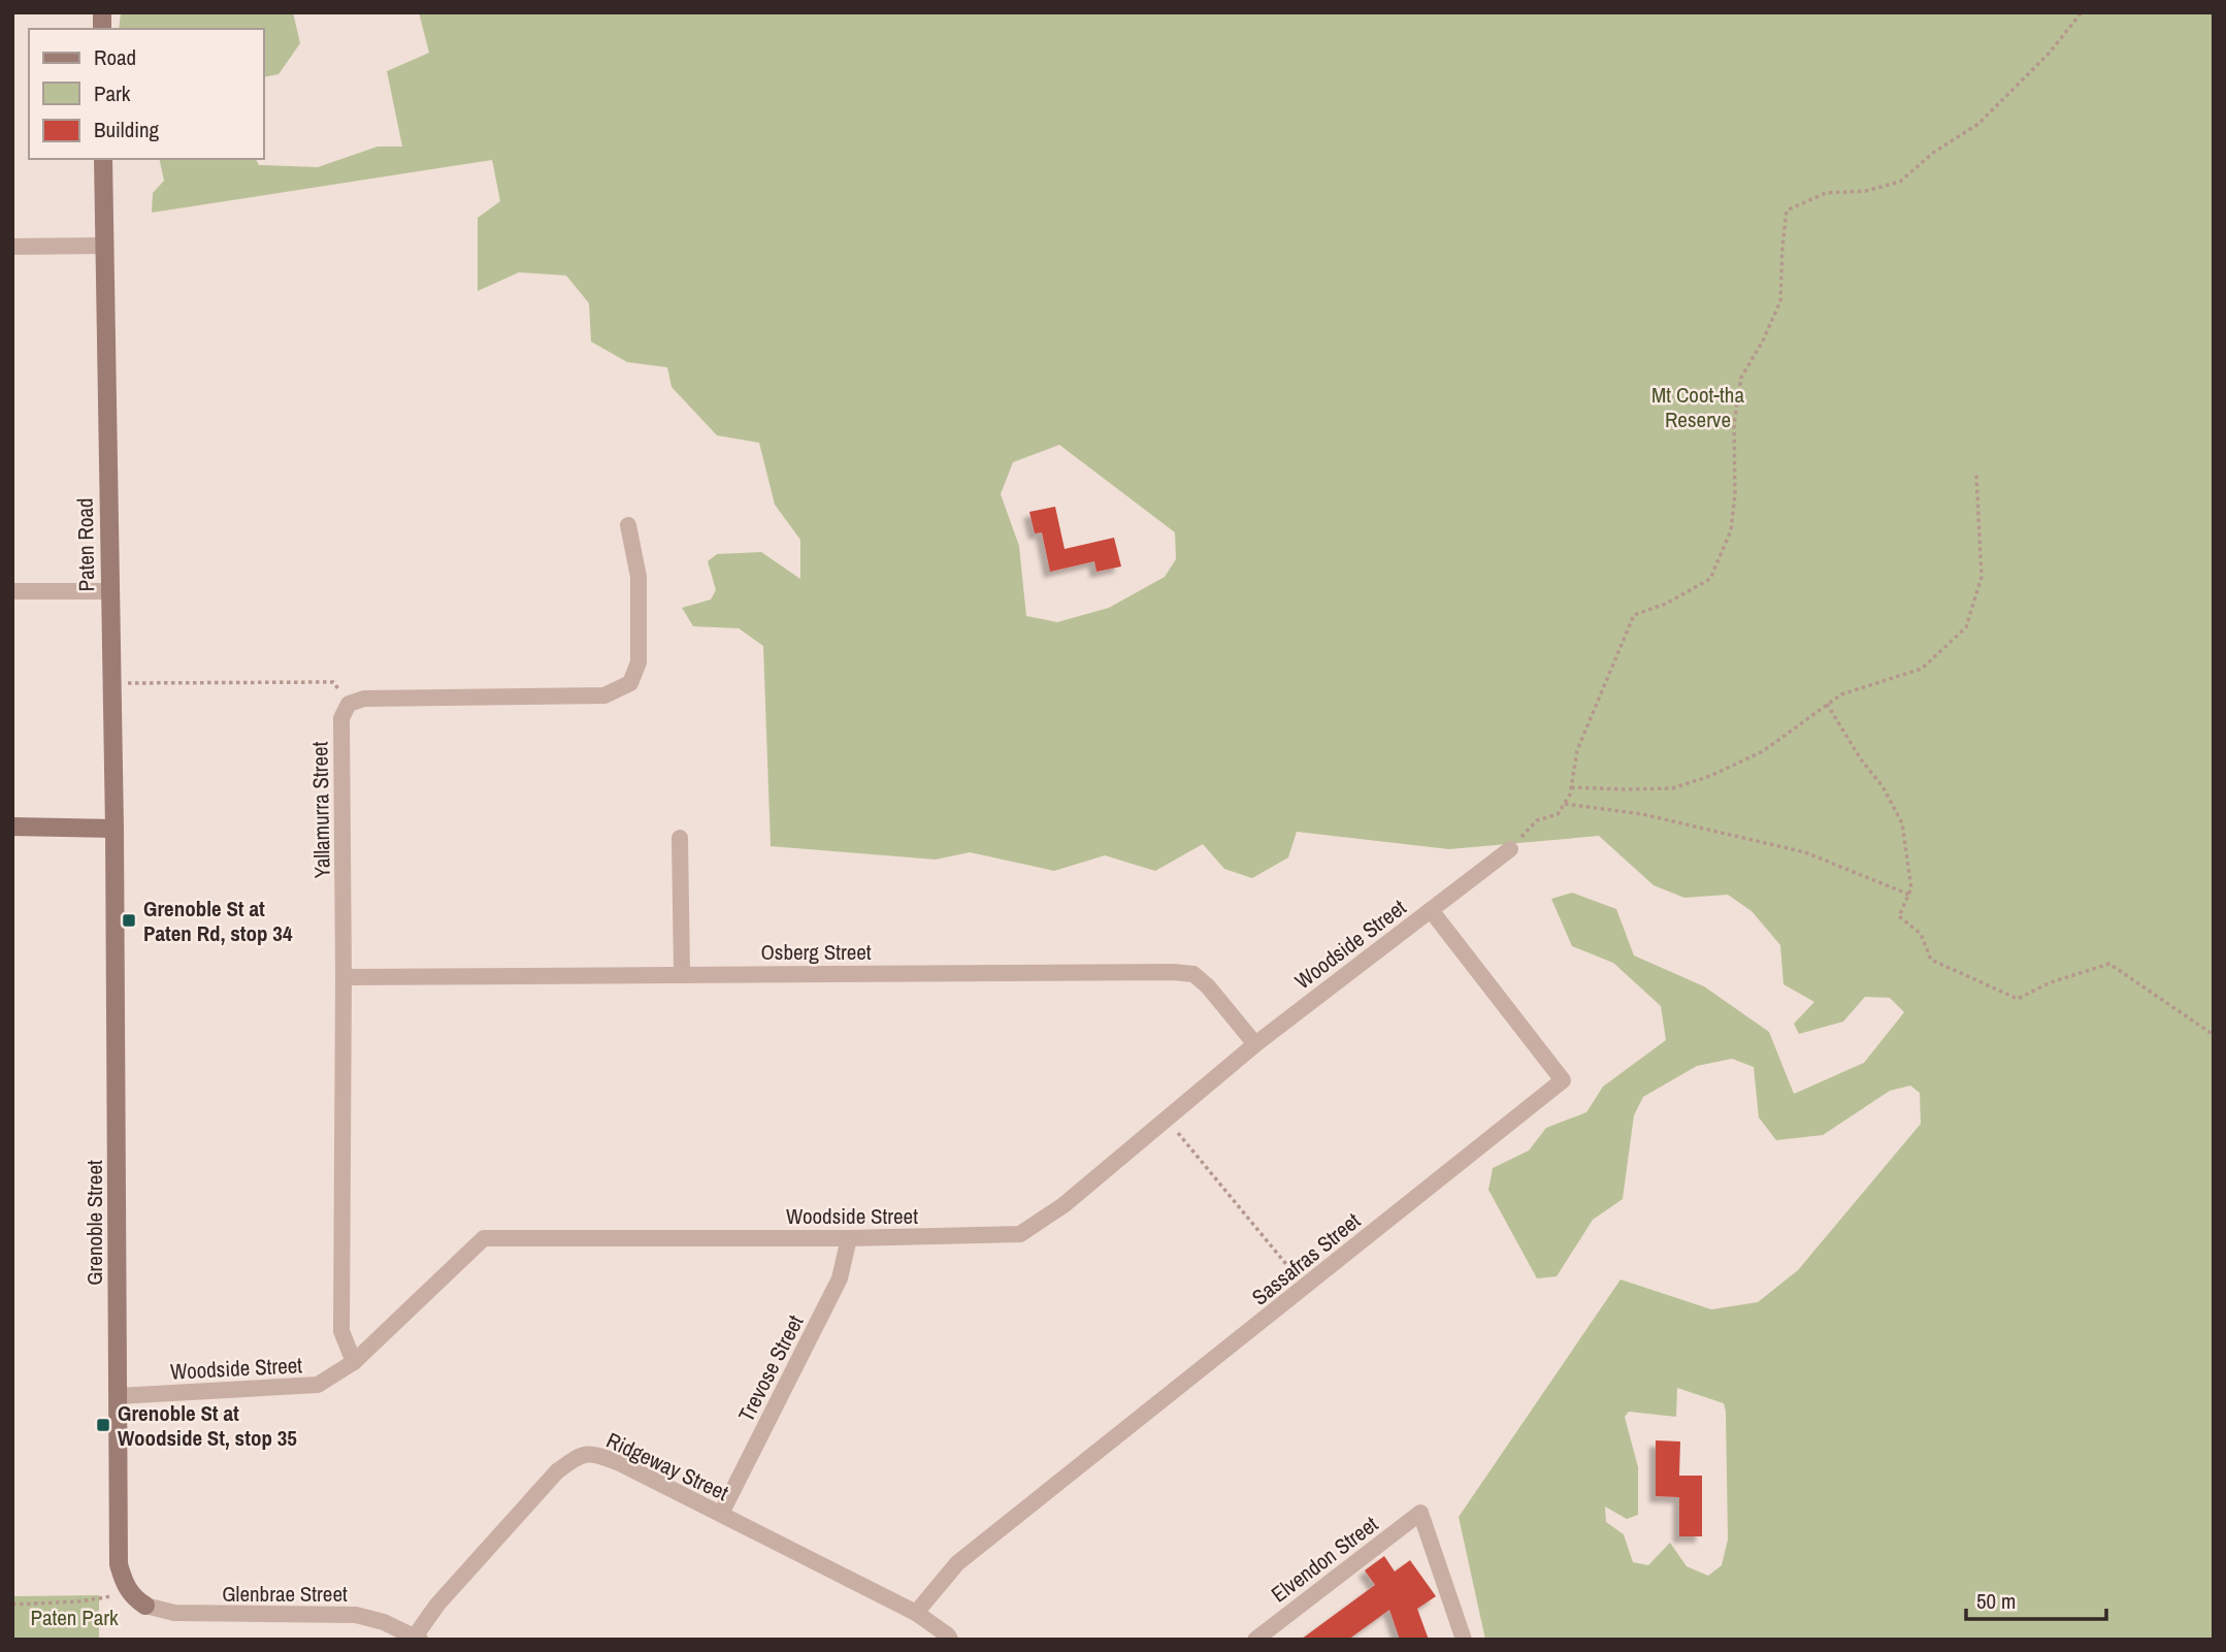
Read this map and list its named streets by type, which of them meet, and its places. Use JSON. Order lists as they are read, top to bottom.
{
  "streets": {
    "street": [
      "Paten Road",
      "Yallamurra Street",
      "Woodside Street",
      "Osberg Street",
      "Grenoble Street",
      "Sassafras Street",
      "Trevose Street",
      "Ridgeway Street",
      "Elvendon Street",
      "Glenbrae Street"
    ]
  },
  "crossings": [
    ["Paten Road", "Grenoble Street"],
    ["Yallamurra Street", "Woodside Street"],
    ["Yallamurra Street", "Osberg Street"],
    ["Woodside Street", "Osberg Street"],
    ["Woodside Street", "Grenoble Street"],
    ["Woodside Street", "Sassafras Street"],
    ["Woodside Street", "Trevose Street"],
    ["Sassafras Street", "Ridgeway Street"],
    ["Trevose Street", "Ridgeway Street"],
    ["Ridgeway Street", "Glenbrae Street"]
  ],
  "parks": ["Mt Coot-tha Reserve", "Paten Park"],
  "places": {
    "transit": ["Grenoble St at Paten Rd, stop 34", "Grenoble St at Woodside St, stop 35"]
  },
  "legend": ["Road", "Park", "Building"],
  "scale_bar": "50 m"
}
